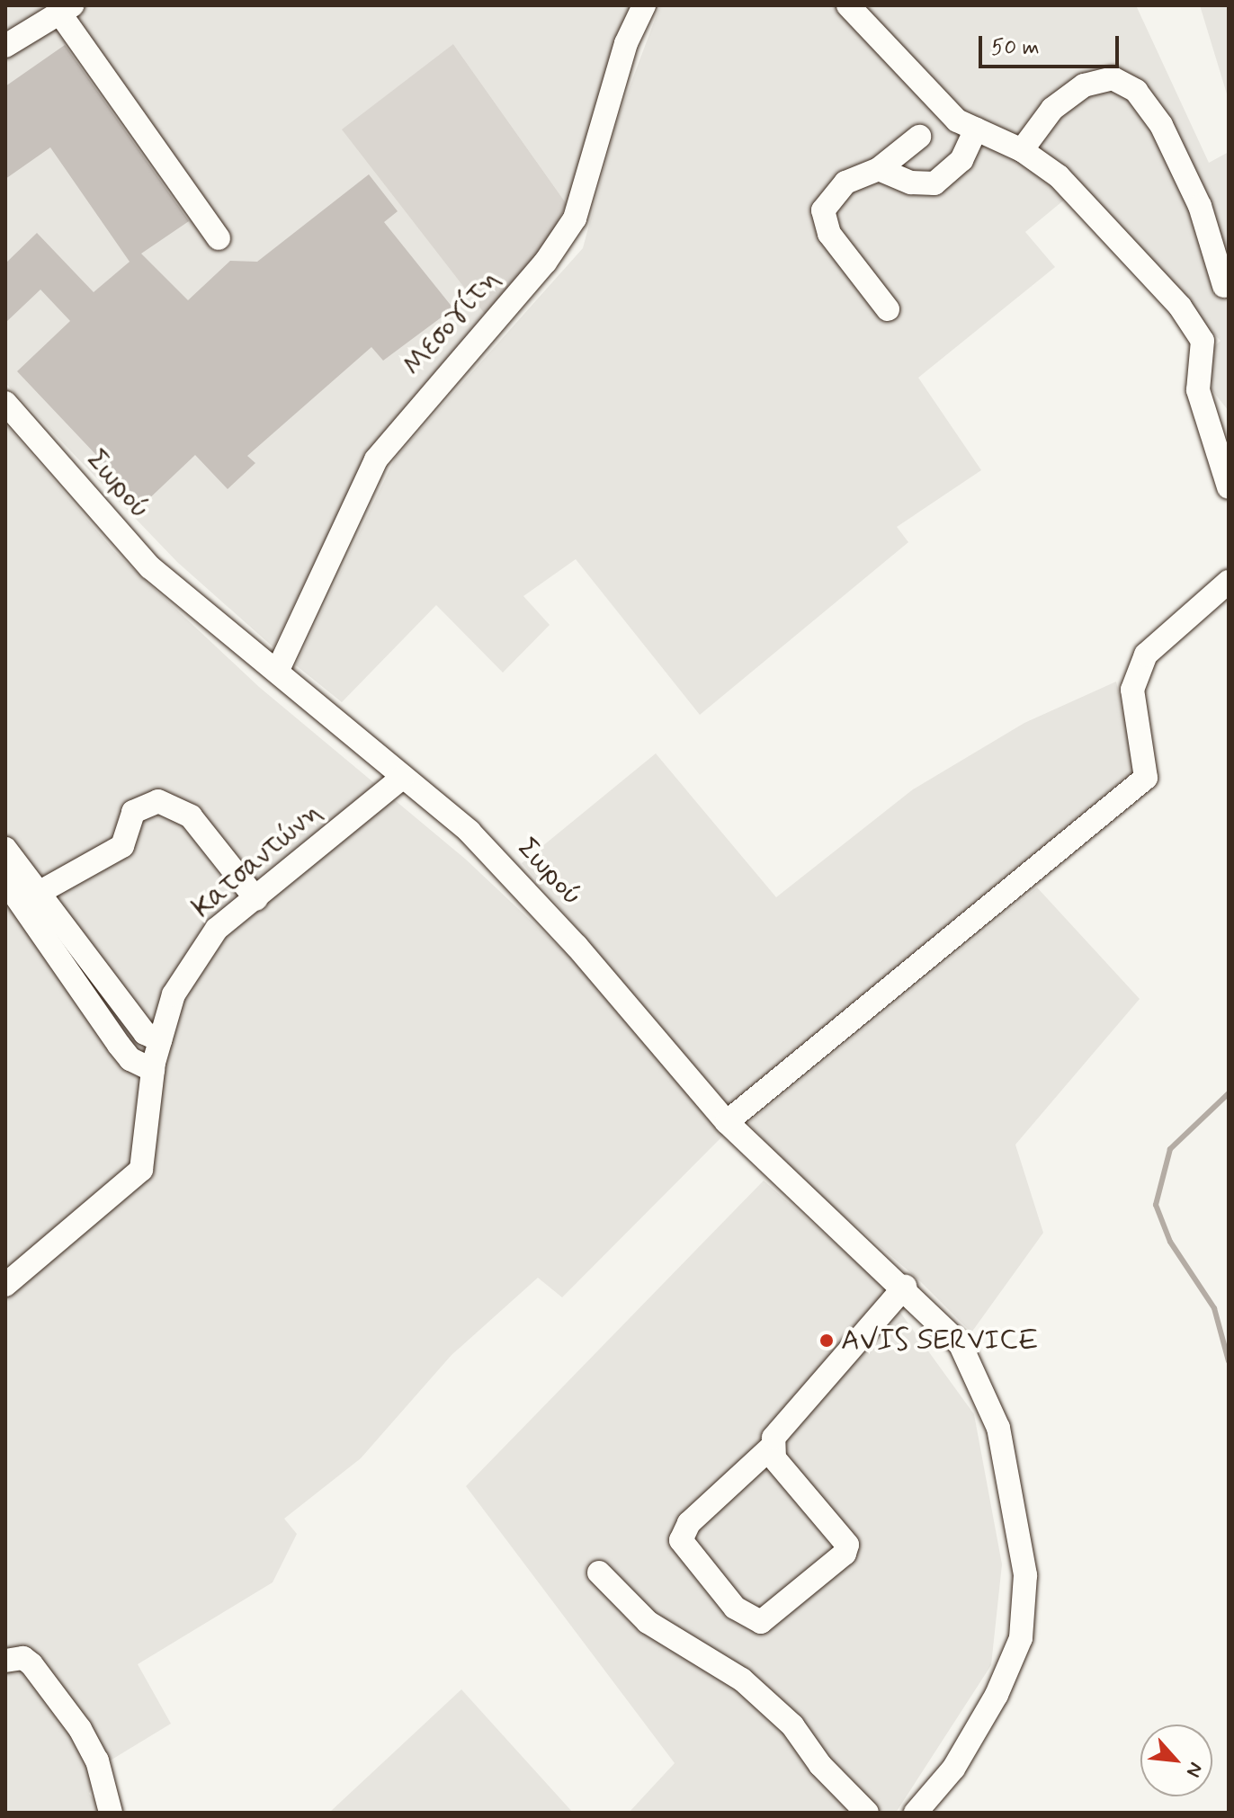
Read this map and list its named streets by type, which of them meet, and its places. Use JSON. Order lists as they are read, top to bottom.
{
  "streets": {
    "street": ["Μεσογίτη", "Σωρού", "Κατσαντώνη"]
  },
  "crossings": [
    ["Μεσογίτη", "Σωρού"],
    ["Σωρού", "Κατσαντώνη"]
  ],
  "places": ["AVIS SERVICE"],
  "scale_bar": "50 m",
  "north": "bottom right"
}
